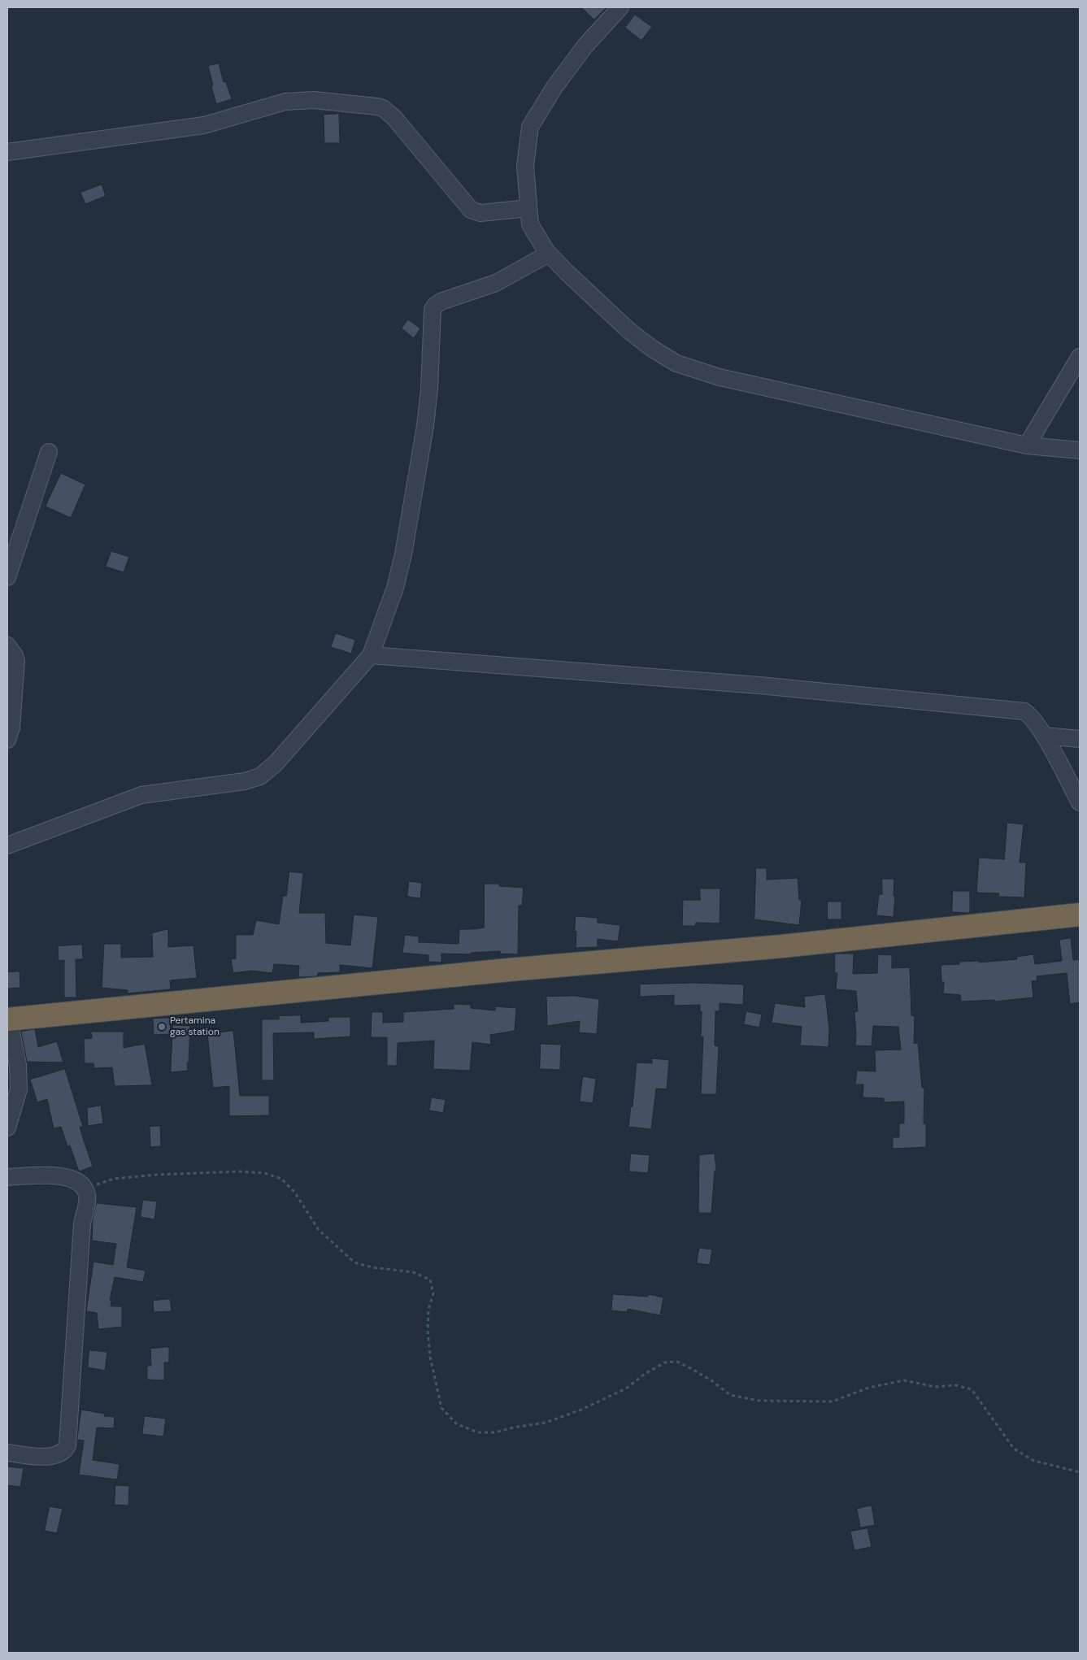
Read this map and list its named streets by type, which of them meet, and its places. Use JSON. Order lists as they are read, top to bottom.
{
  "places": ["Pertamina gas station"]
}
